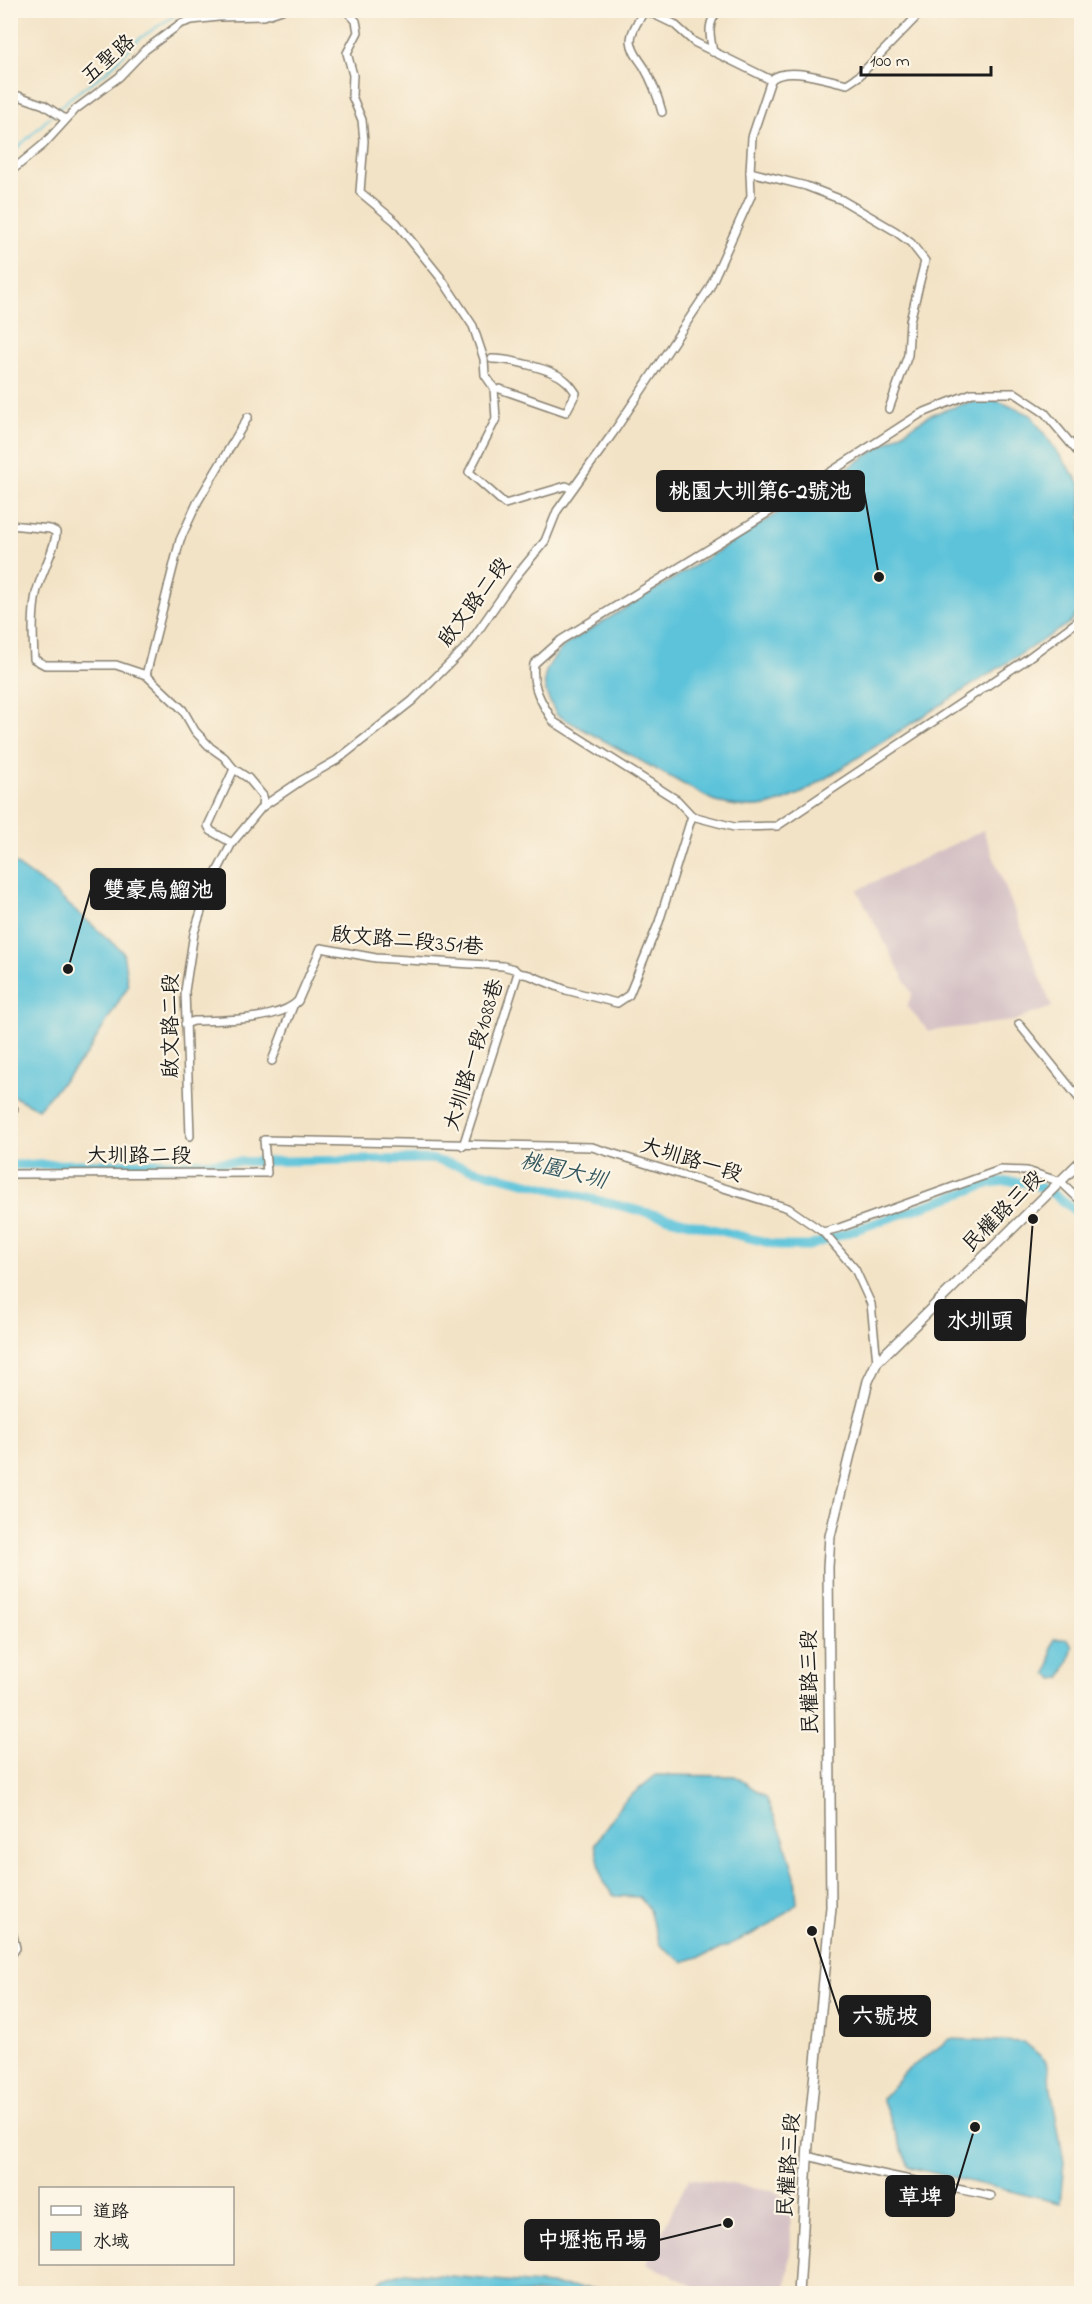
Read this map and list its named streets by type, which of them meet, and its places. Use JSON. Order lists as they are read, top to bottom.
{
  "streets": {
    "street": [
      "五聖路",
      "啟文路二段",
      "啟文路二段351巷",
      "大圳路一段1088巷",
      "大圳路二段",
      "大圳路一段",
      "民權路三段"
    ]
  },
  "crossings": [
    ["啟文路二段351巷", "大圳路一段1088巷"],
    ["大圳路一段1088巷", "大圳路一段"],
    ["大圳路二段", "大圳路一段"],
    ["大圳路一段", "民權路三段"]
  ],
  "water": ["桃園大圳"],
  "places": [
    "桃園大圳第6-2號池",
    "雙豪烏鰡池",
    "水圳頭",
    "六號坡",
    "草埤",
    "中壢拖吊場"
  ],
  "legend": ["道路", "水域"],
  "scale_bar": "100 m"
}
